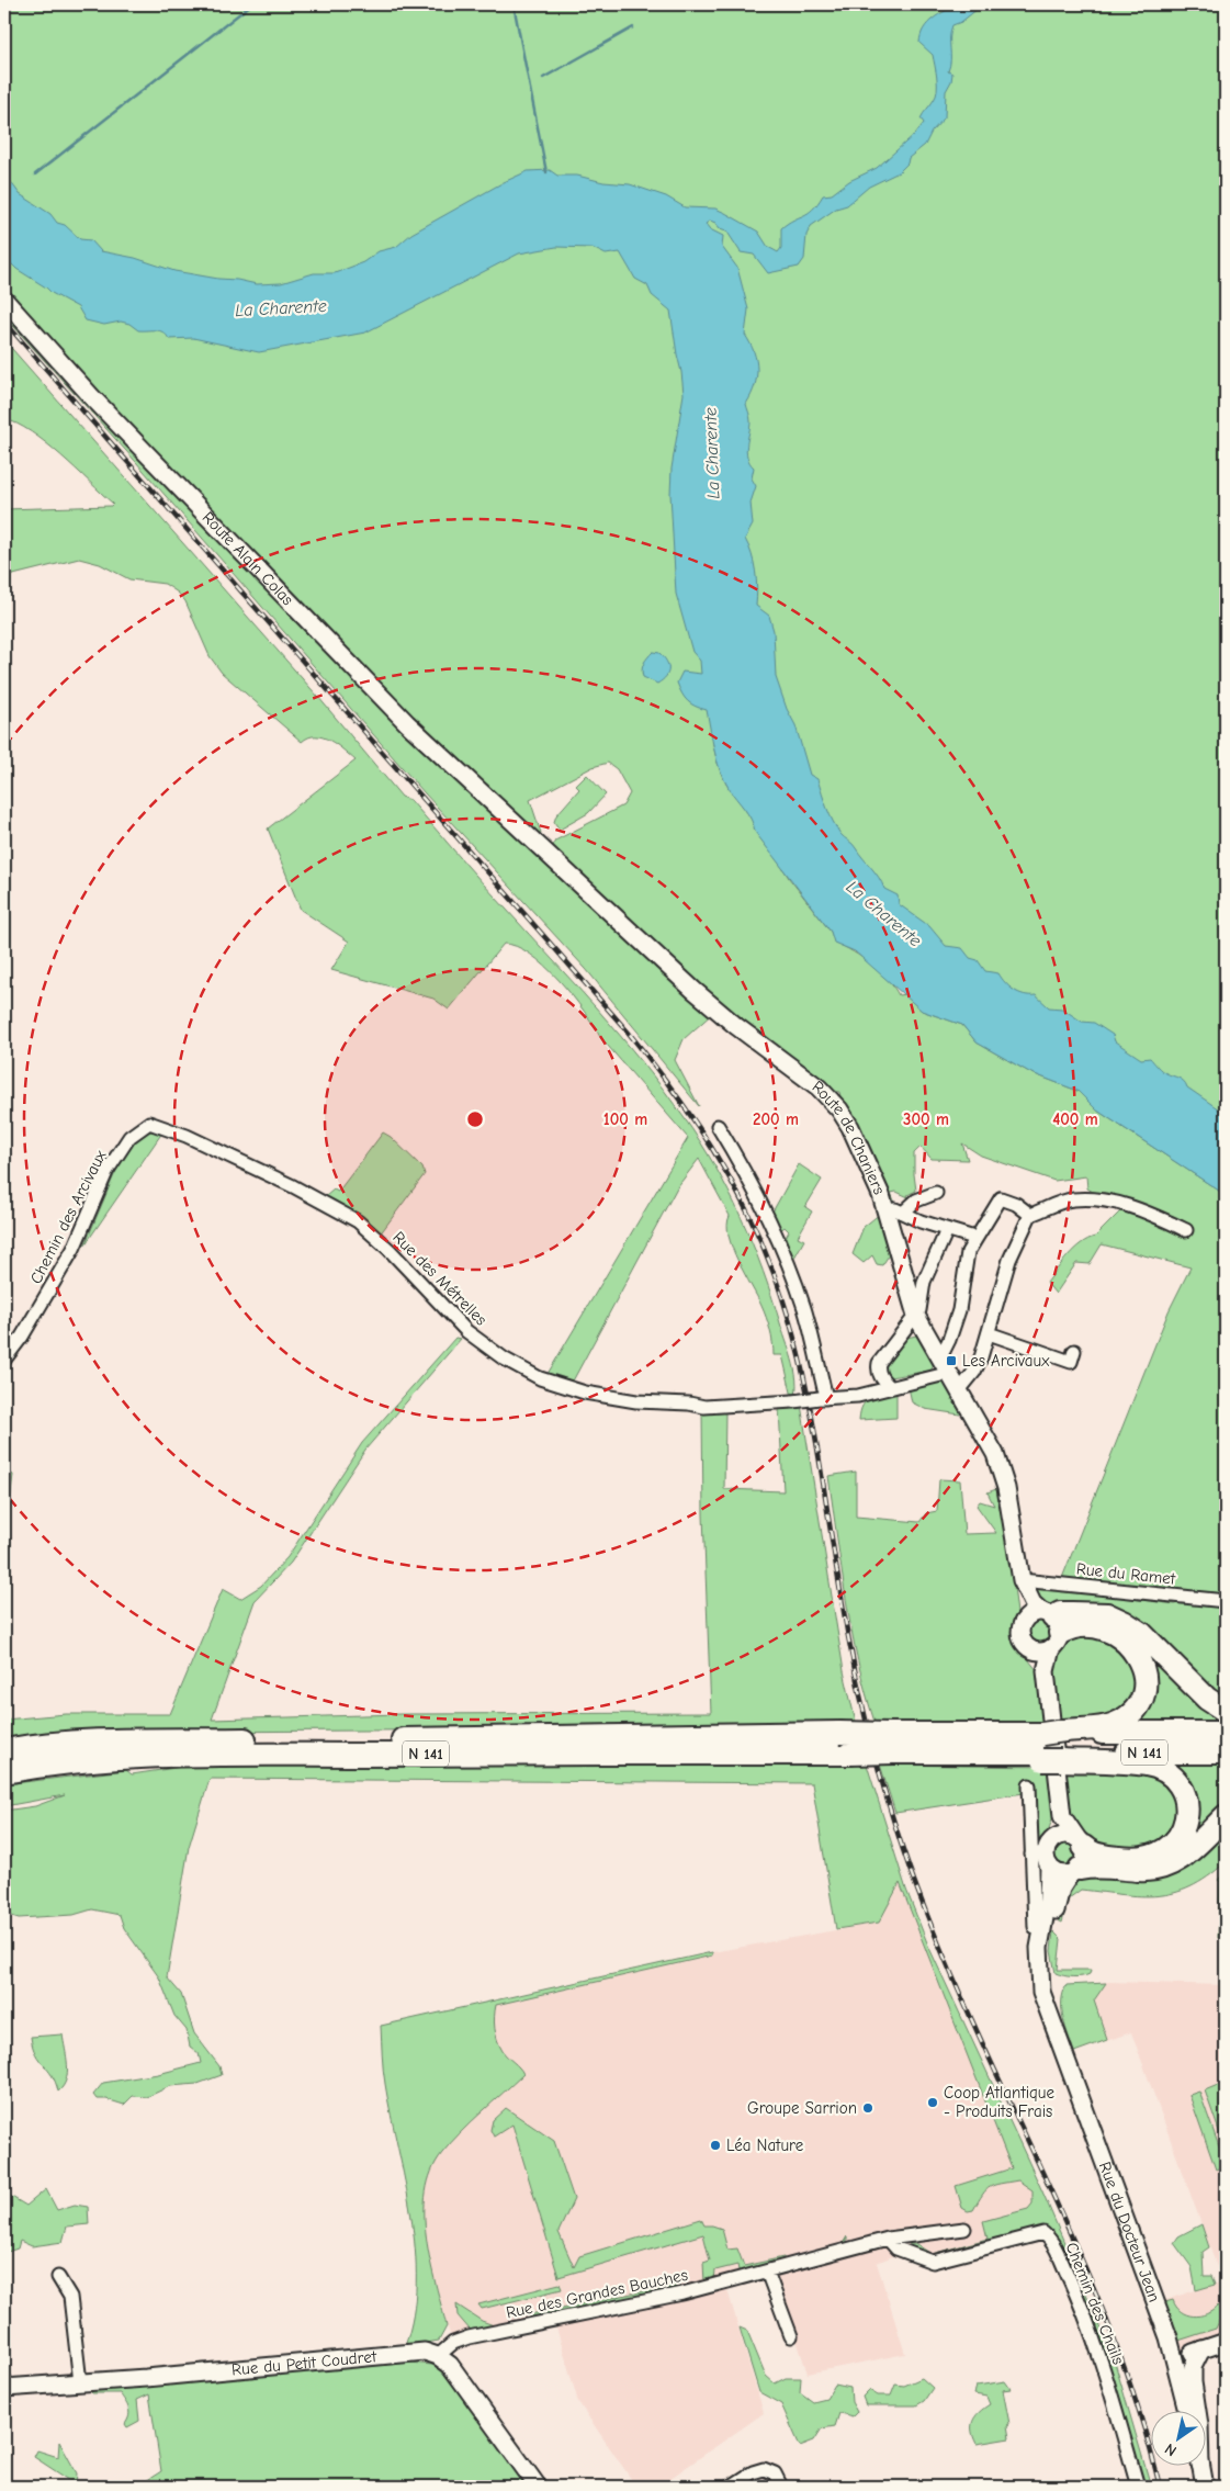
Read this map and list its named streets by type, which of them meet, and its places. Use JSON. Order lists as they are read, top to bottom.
{
  "streets": {
    "highway": ["N 141"],
    "street": [
      "Route Alain Colas",
      "Route de Chaniers",
      "Chemin des Arcivaux",
      "Rue des Métrelles",
      "Rue du Ramet",
      "Rue du Docteur Jean",
      "Rue des Grandes Bauches",
      "Chemin des Chails",
      "Rue du Petit Coudret"
    ]
  },
  "crossings": [
    ["Route Alain Colas", "Route de Chaniers"],
    ["Route de Chaniers", "Rue des Métrelles"],
    ["Route de Chaniers", "Rue du Ramet"],
    ["Chemin des Arcivaux", "Rue des Métrelles"],
    ["Rue des Grandes Bauches", "Chemin des Chails"],
    ["Rue des Grandes Bauches", "Rue du Petit Coudret"]
  ],
  "water": ["La Charente"],
  "places": {
    "transit": ["Les Arcivaux"],
    "other": ["Coop Atlantique - Produits Frais", "Groupe Sarrion", "Léa Nature"]
  },
  "north": "bottom left",
  "rings": [
    "100 m",
    "200 m",
    "300 m",
    "400 m"
  ]
}
